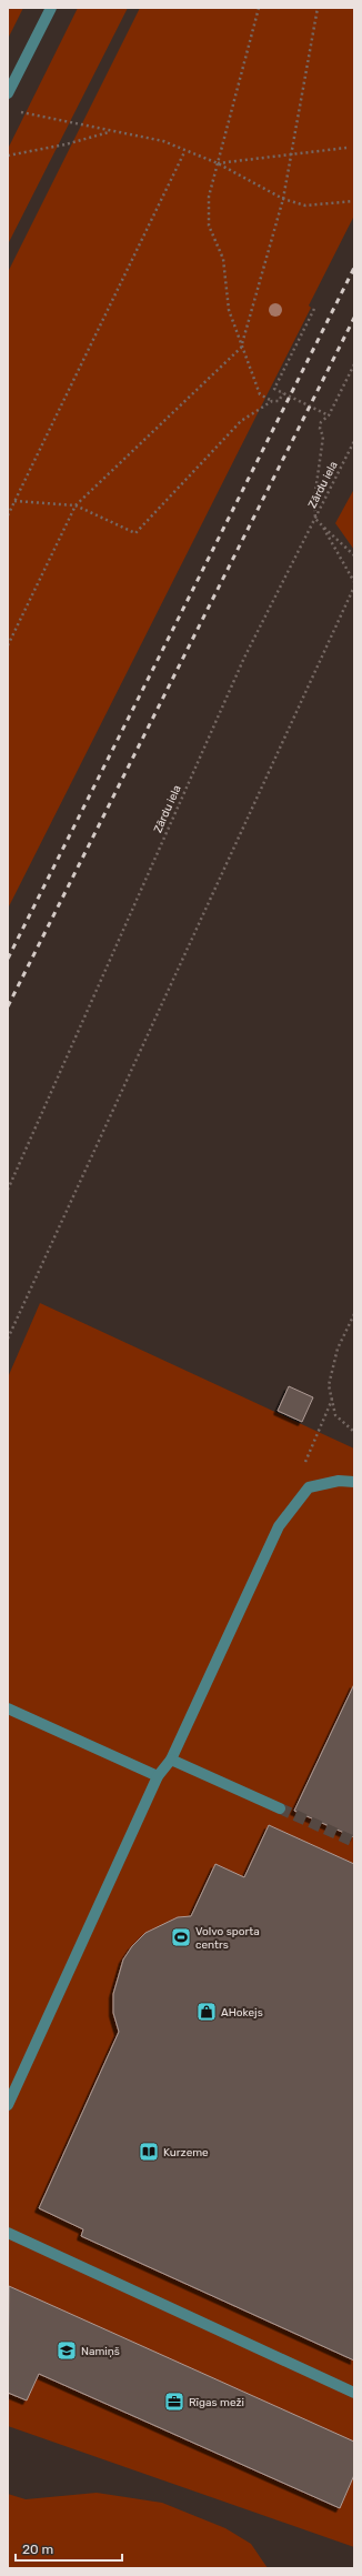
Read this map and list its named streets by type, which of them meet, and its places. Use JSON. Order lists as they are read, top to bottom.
{
  "streets": {
    "path": ["Zārdu iela"]
  },
  "places": {
    "sports": ["Volvo sporta centrs"],
    "shop": ["AHokejs"],
    "library": ["Kurzeme"],
    "school or university": ["Namiņš"],
    "office": ["Rīgas meži"]
  },
  "scale_bar": "20 m"
}
